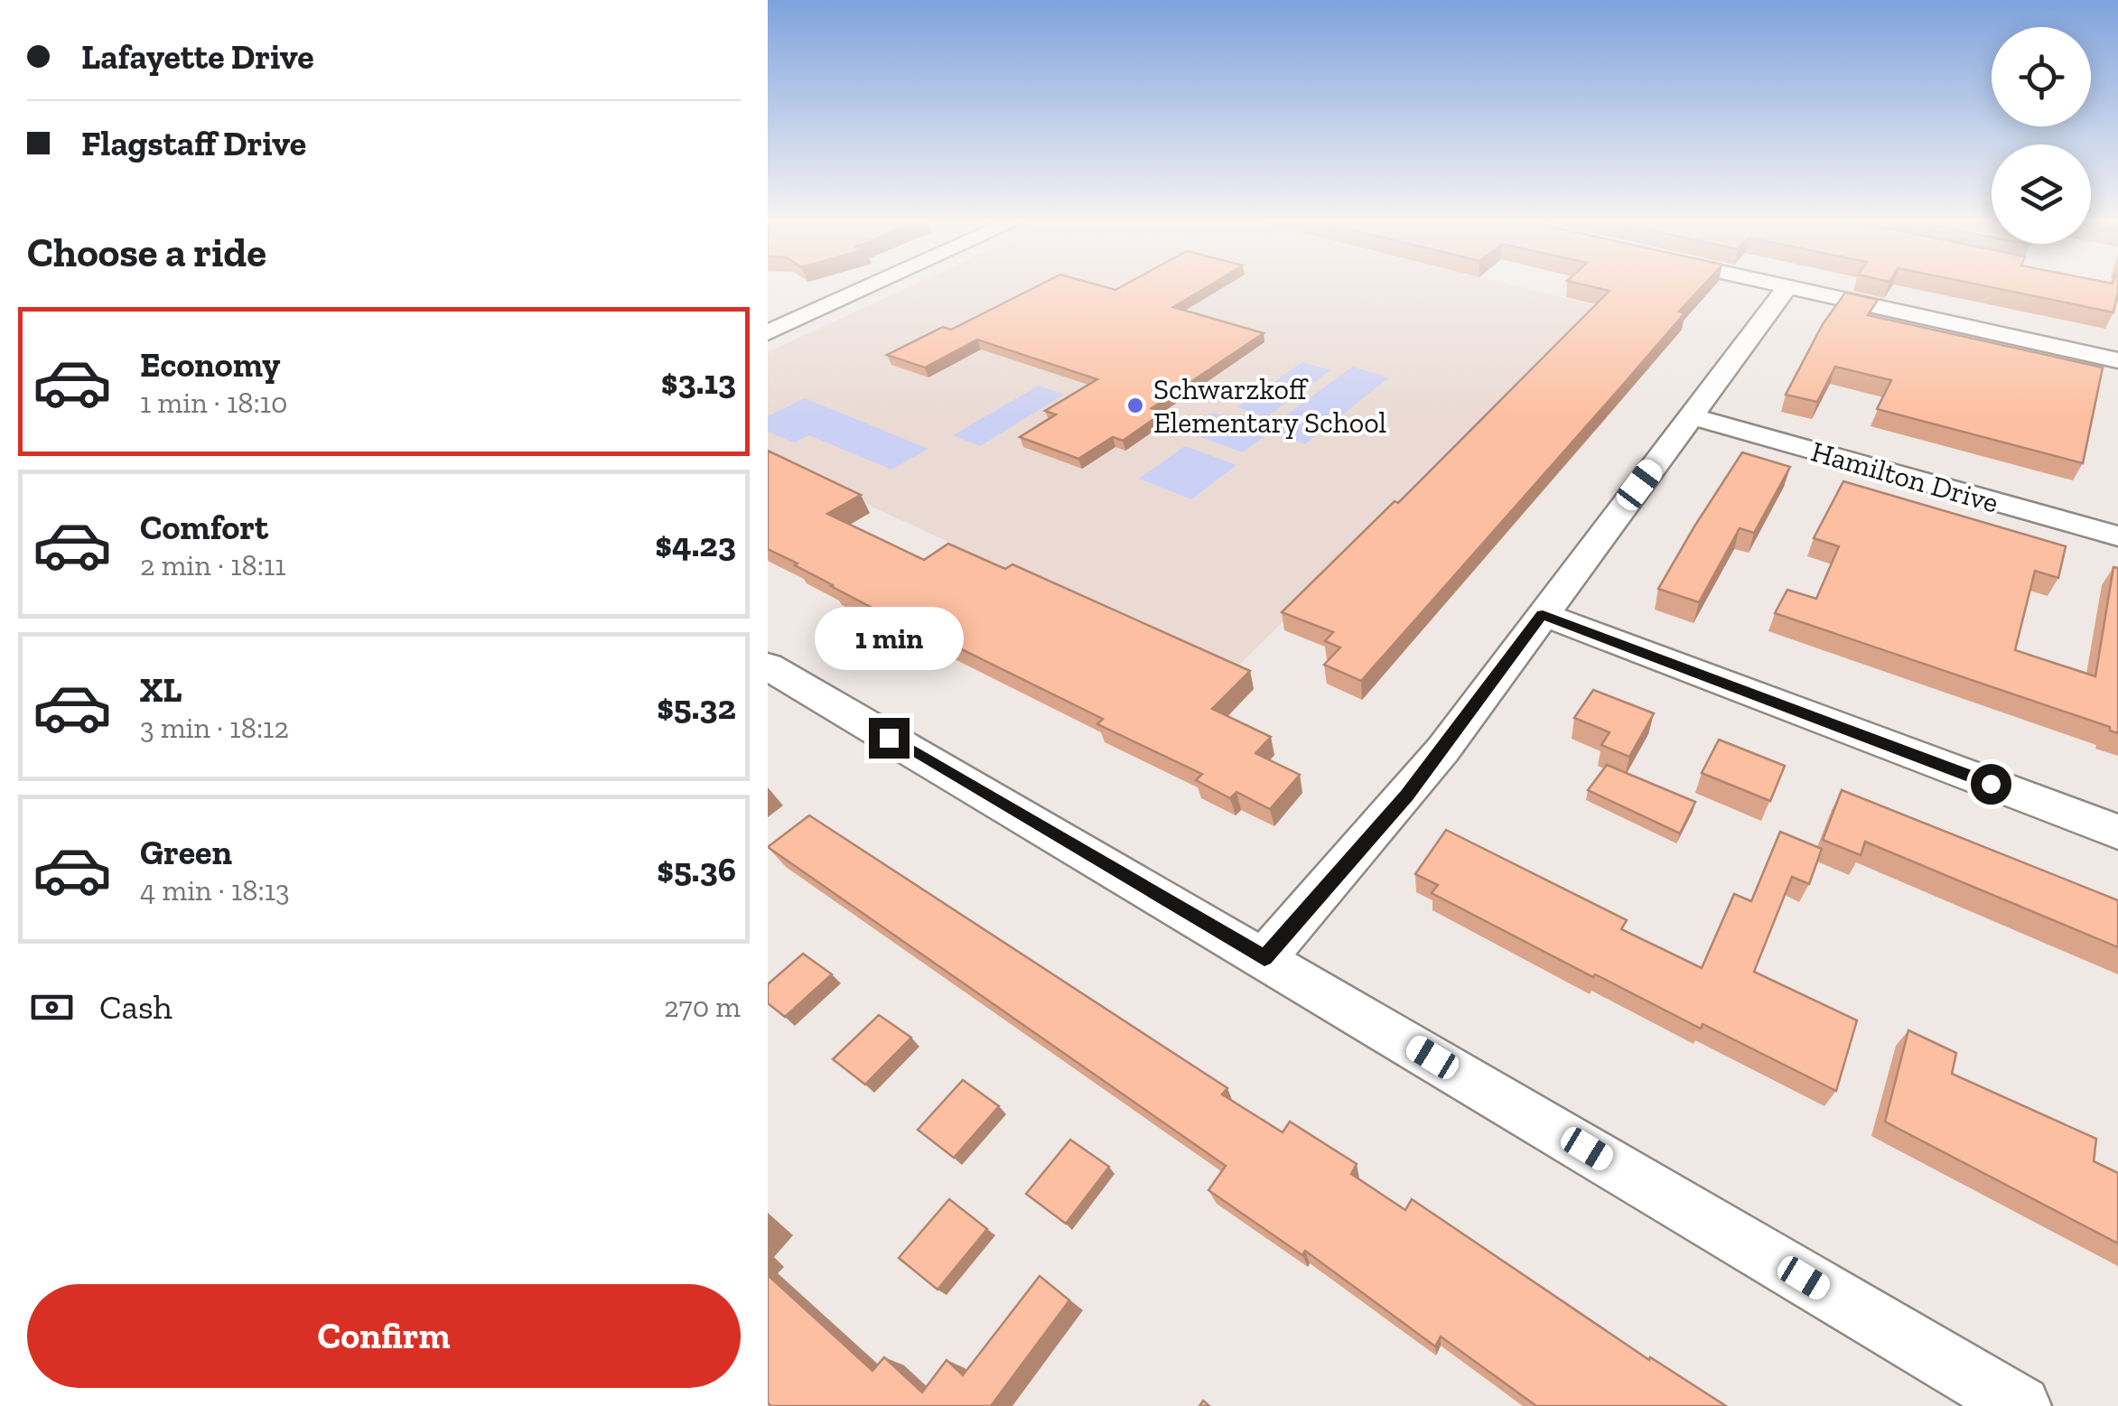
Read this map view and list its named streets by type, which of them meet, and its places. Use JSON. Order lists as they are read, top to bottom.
{
  "streets": {
    "street": ["Hamilton Drive"]
  },
  "places": ["Schwarzkoff Elementary School"],
  "page": {
    "banner": ["Lafayette Drive", "Flagstaff Drive"],
    "heading": "Choose a ride",
    "list": [
      {
        "name": "Economy",
        "note": "1 min · 18:10",
        "value": "$3.13"
      },
      {
        "name": "Comfort",
        "note": "2 min · 18:11",
        "value": "$4.23"
      },
      {
        "name": "XL",
        "note": "3 min · 18:12",
        "value": "$5.32"
      },
      {
        "name": "Green",
        "note": "4 min · 18:13",
        "value": "$5.36"
      }
    ],
    "bubble": "1 min",
    "pay": ["Cash", "270 m"],
    "buttons": "Confirm"
  }
}
